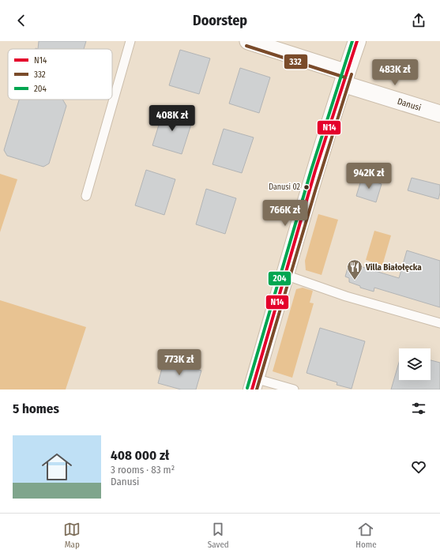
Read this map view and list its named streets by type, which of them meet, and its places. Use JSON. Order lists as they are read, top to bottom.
{
  "streets": {
    "street": ["Danusi"]
  },
  "places": {
    "other": ["Danusi 02"],
    "restaurant": ["Villa Białołęcka"]
  },
  "lines": ["transit line N14", "transit line 204", "transit line 332"],
  "legend": ["N14", "332", "204"],
  "page": {
    "header": "Doorstep",
    "price": [
      "483K zł",
      "408K zł",
      "942K zł",
      "766K zł",
      "773K zł"
    ],
    "heading": "5 homes",
    "list": [
      {
        "name": "408 000 zł",
        "note": "3 rooms · 83 m² · Danusi"
      }
    ],
    "tabs": ["Map", "Saved", "Home"]
  }
}
